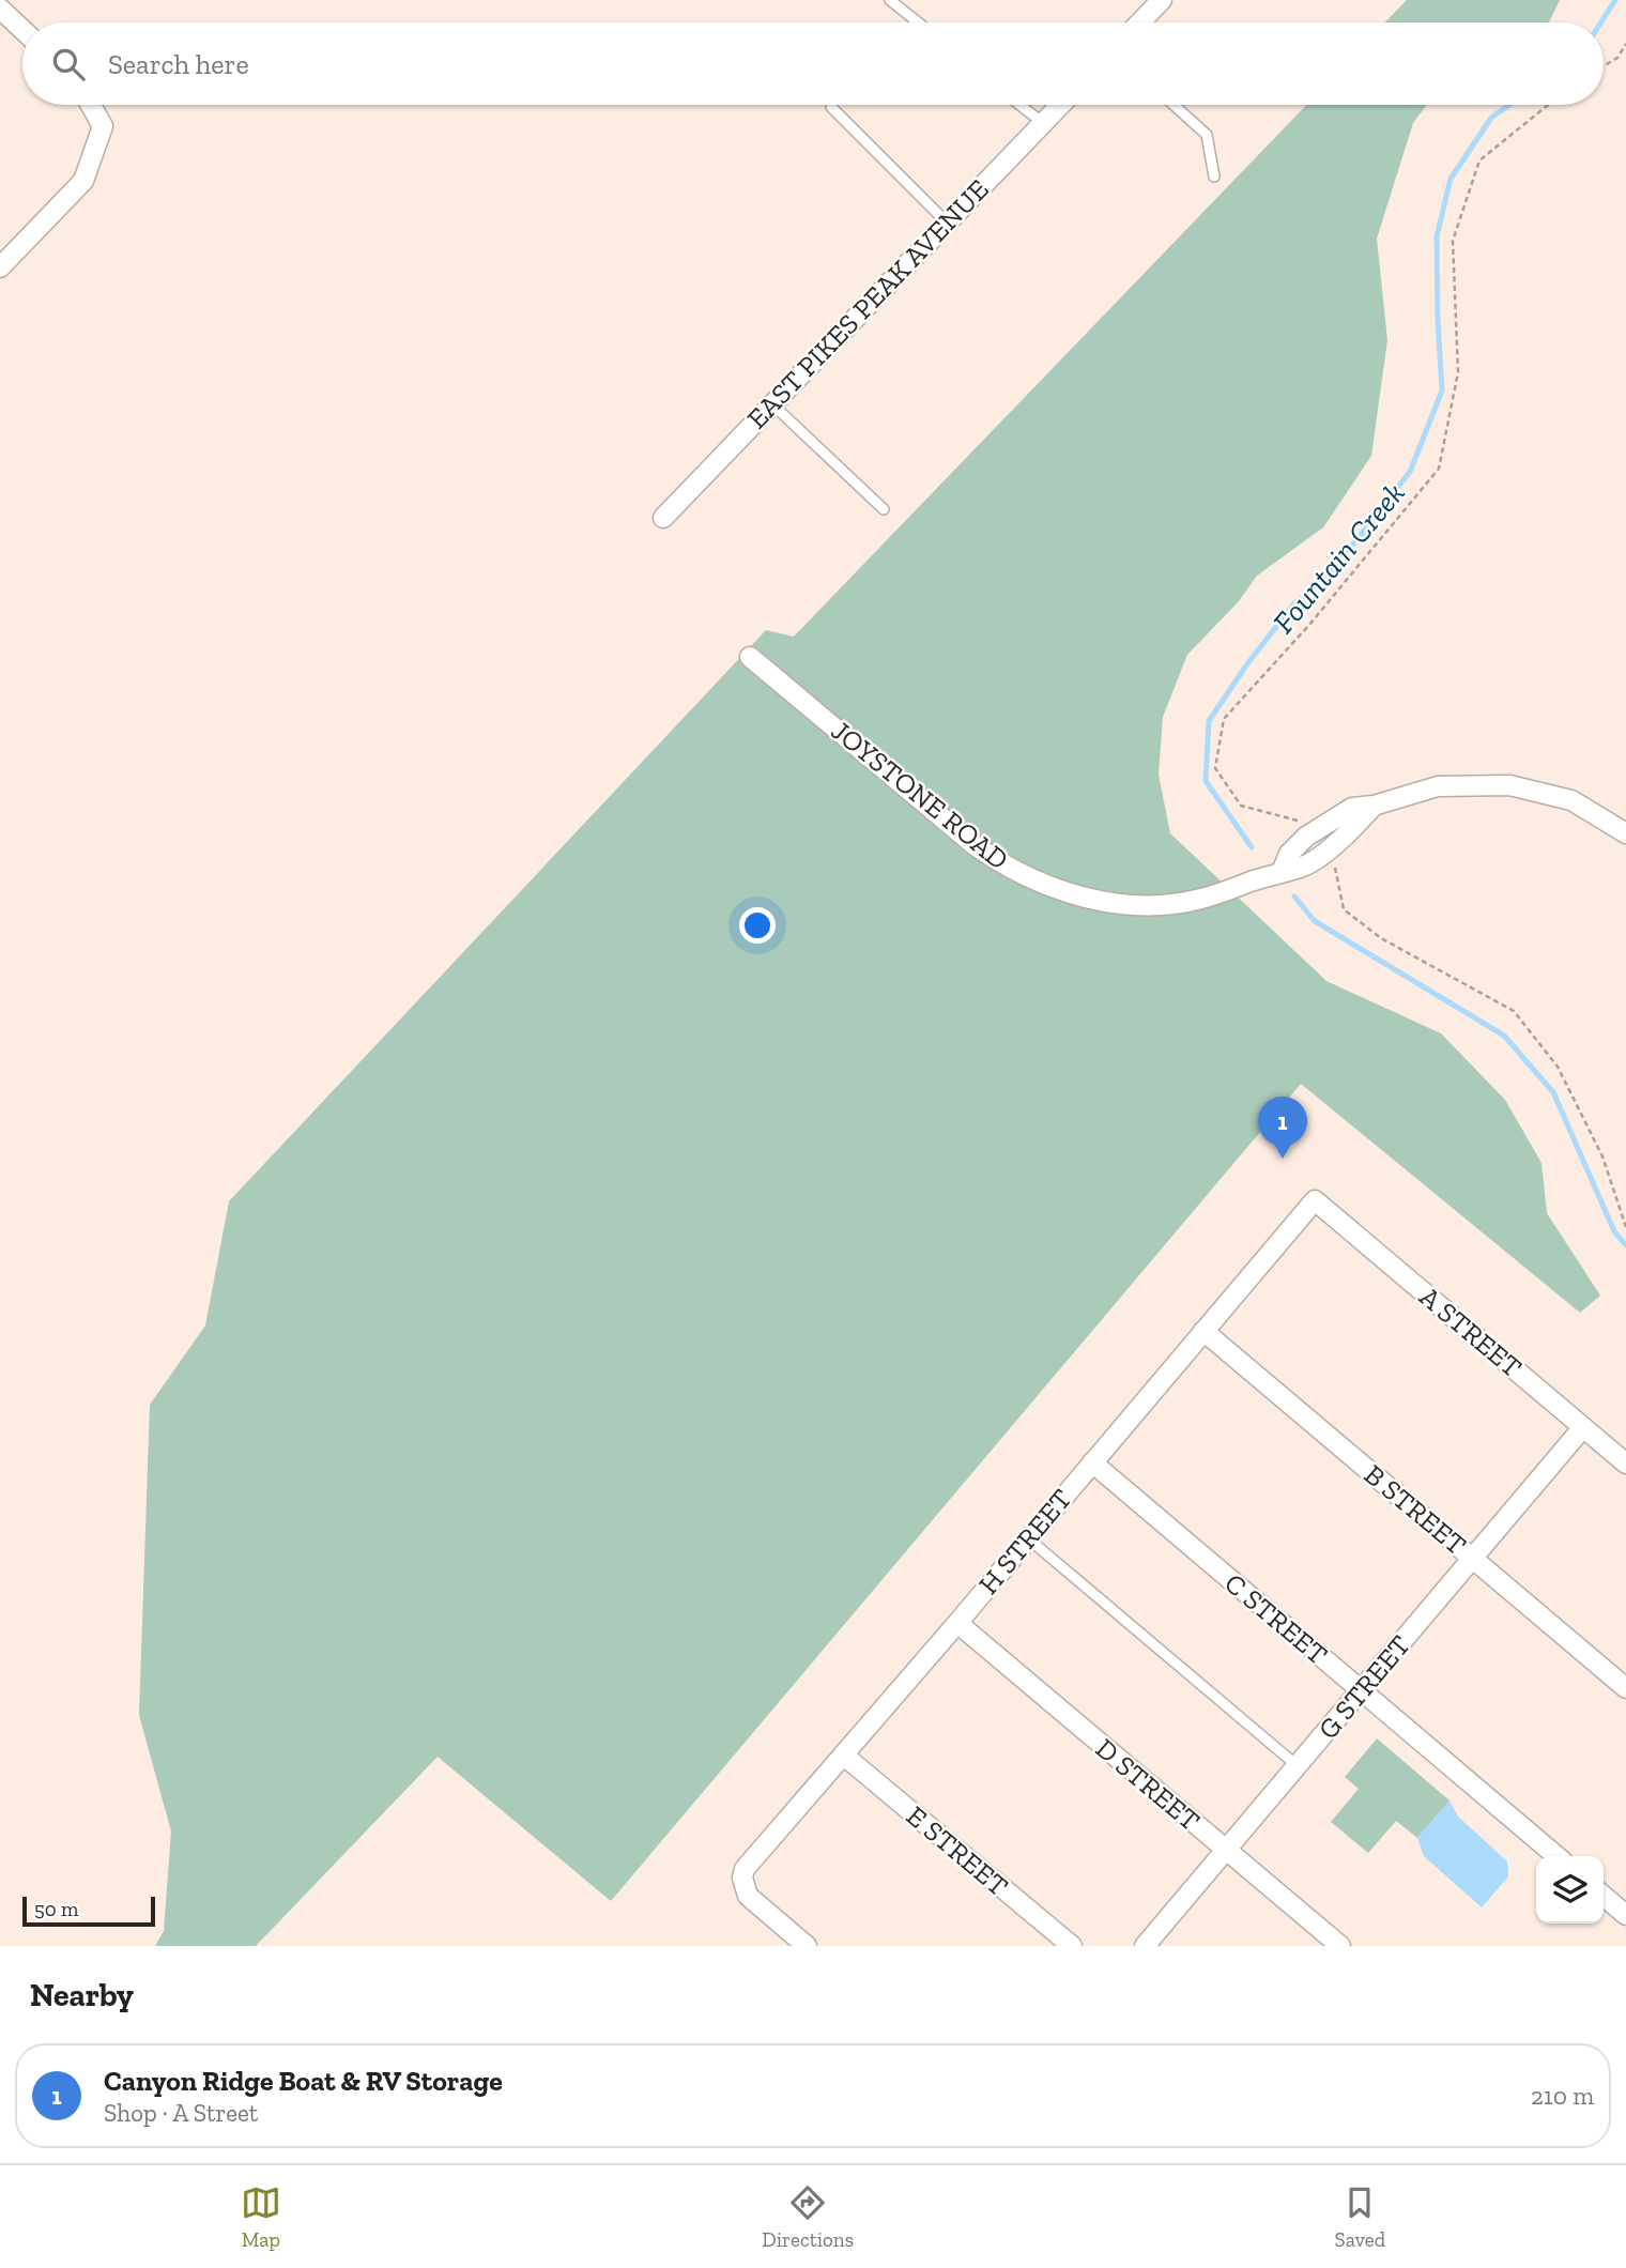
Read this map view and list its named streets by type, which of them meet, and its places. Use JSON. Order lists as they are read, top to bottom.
{
  "streets": {
    "street": [
      "EAST PIKES PEAK AVENUE",
      "JOYSTONE ROAD",
      "A STREET",
      "B STREET",
      "H STREET",
      "C STREET",
      "G STREET",
      "D STREET",
      "E STREET"
    ]
  },
  "crossings": [
    ["A STREET", "H STREET"],
    ["A STREET", "G STREET"],
    ["B STREET", "H STREET"],
    ["B STREET", "G STREET"],
    ["H STREET", "C STREET"],
    ["H STREET", "D STREET"],
    ["H STREET", "E STREET"],
    ["C STREET", "G STREET"],
    ["G STREET", "D STREET"]
  ],
  "water": ["Fountain Creek"],
  "scale_bar": "50 m",
  "page": {
    "search": "Search here",
    "pins": "1",
    "scale": "50 m",
    "heading": "Nearby",
    "list": [
      {
        "mark": "1",
        "name": "Canyon Ridge Boat & RV Storage",
        "note": "Shop · A Street",
        "value": "210 m"
      }
    ],
    "nav": ["Map", "Directions", "Saved"]
  }
}
